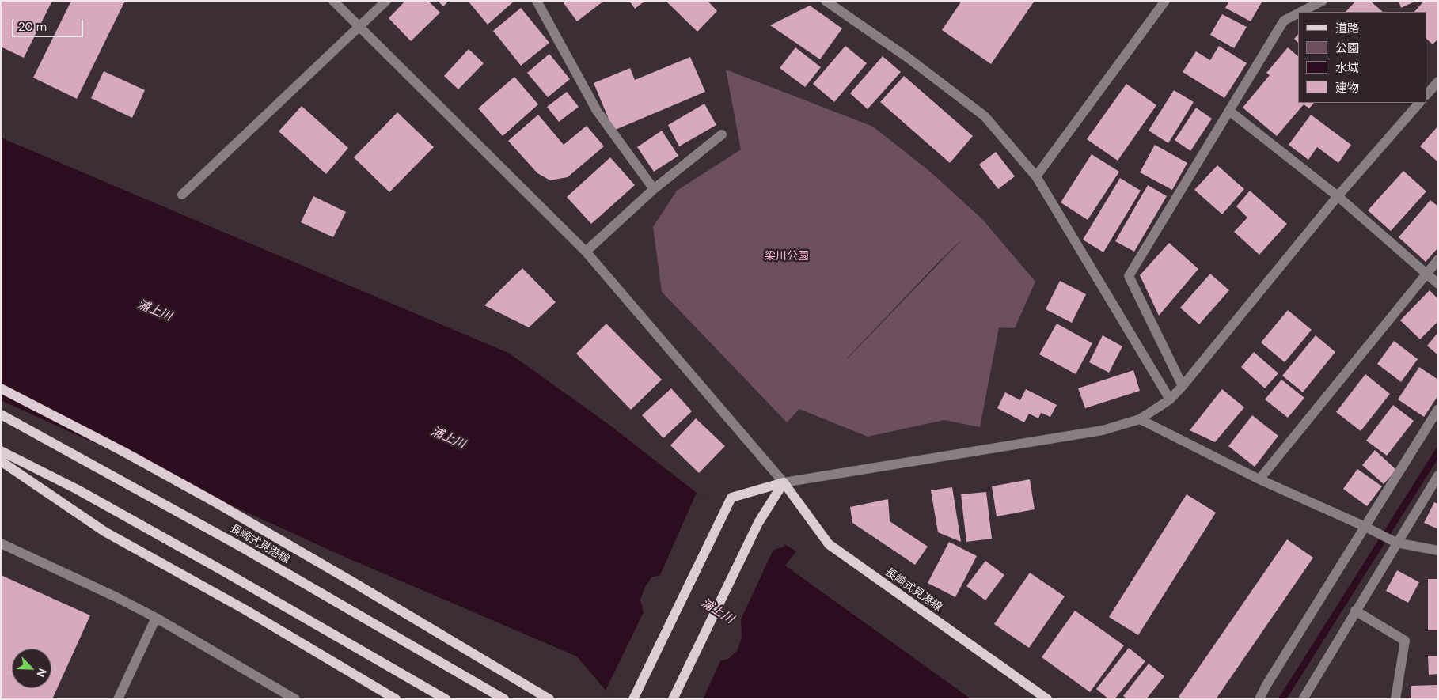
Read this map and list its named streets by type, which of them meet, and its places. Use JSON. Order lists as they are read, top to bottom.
{
  "streets": {
    "main road": ["長崎式見港線"]
  },
  "water": ["浦上川"],
  "parks": ["梁川公園"],
  "legend": [
    "道路",
    "公園",
    "水域",
    "建物"
  ],
  "scale_bar": "20 m",
  "north": "bottom right"
}
